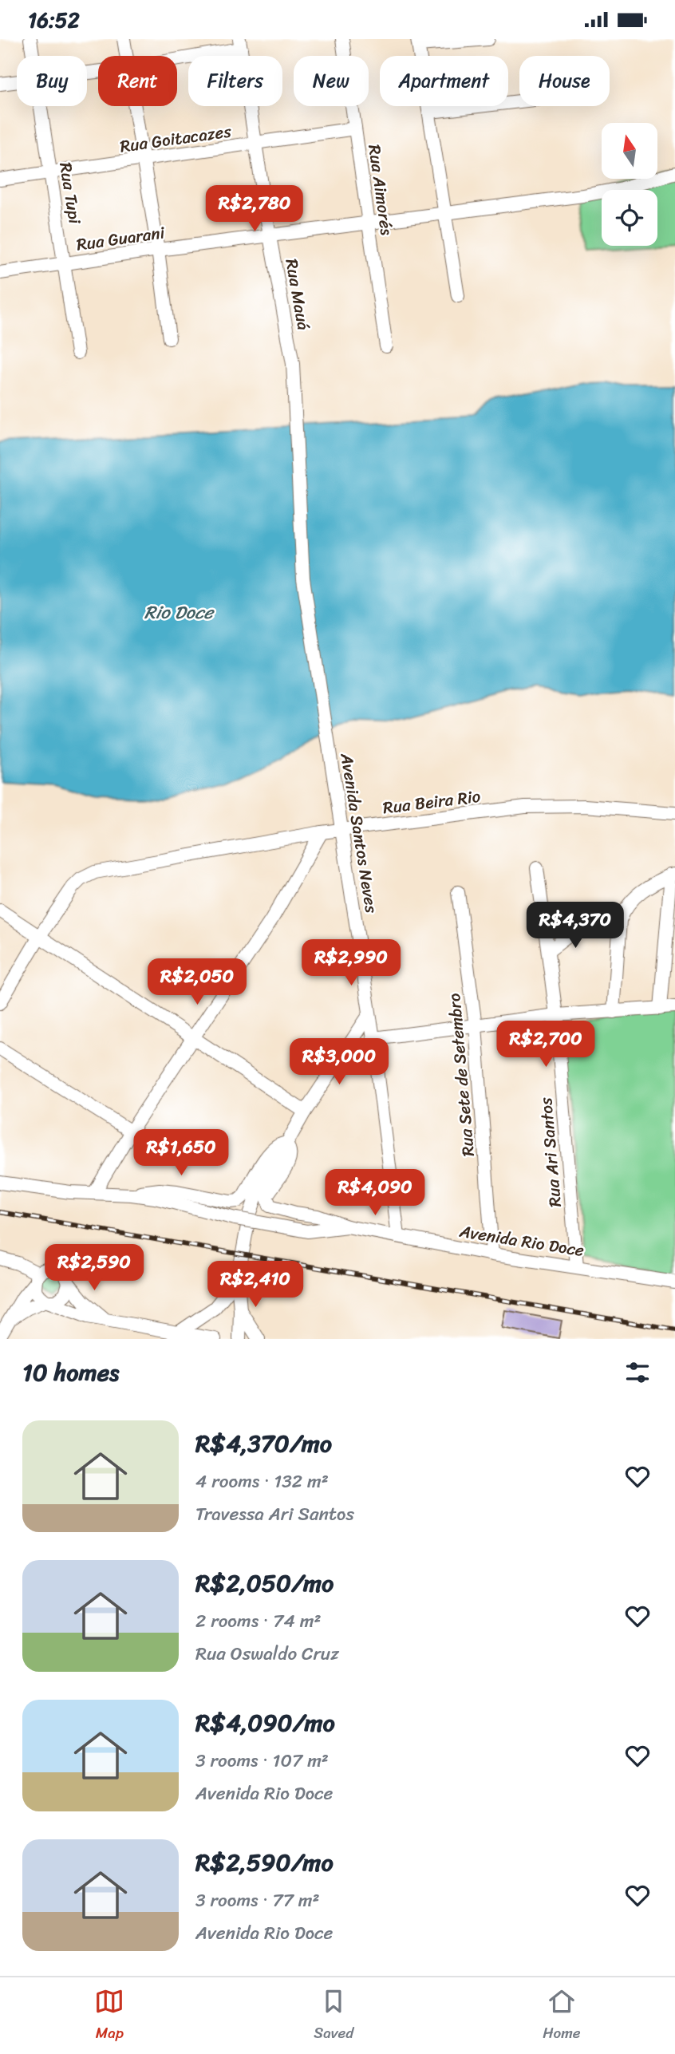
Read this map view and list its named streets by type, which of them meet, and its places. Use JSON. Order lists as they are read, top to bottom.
{
  "streets": {
    "street": [
      "Rua Goitacazes",
      "Rua Aimorés",
      "Rua Tupi",
      "Rua Guarani",
      "Rua Mauá",
      "Rua Beira Rio",
      "Avenida Santos Neves",
      "Rua Sete de Setembro",
      "Rua Ari Santos",
      "Avenida Rio Doce"
    ]
  },
  "crossings": [
    ["Rua Goitacazes", "Rua Aimorés"],
    ["Rua Goitacazes", "Rua Tupi"],
    ["Rua Goitacazes", "Rua Mauá"],
    ["Rua Aimorés", "Rua Guarani"],
    ["Rua Tupi", "Rua Guarani"],
    ["Rua Guarani", "Rua Mauá"],
    ["Rua Mauá", "Avenida Santos Neves"],
    ["Rua Beira Rio", "Avenida Santos Neves"],
    ["Avenida Santos Neves", "Avenida Rio Doce"],
    ["Rua Sete de Setembro", "Avenida Rio Doce"],
    ["Rua Ari Santos", "Avenida Rio Doce"]
  ],
  "water": ["Rio Doce"],
  "north": "top",
  "page": {
    "status": "16:52",
    "chip": [
      "Buy",
      "Rent",
      "Filters",
      "New",
      "Apartment",
      "House"
    ],
    "price": [
      "R$2,780",
      "R$4,370",
      "R$2,990",
      "R$2,050",
      "R$2,700",
      "R$3,000",
      "R$1,650",
      "R$4,090",
      "R$2,590",
      "R$2,410"
    ],
    "heading": "10 homes",
    "list": [
      {
        "name": "R$4,370/mo",
        "note": "4 rooms · 132 m² · Travessa Ari Santos"
      },
      {
        "name": "R$2,050/mo",
        "note": "2 rooms · 74 m² · Rua Oswaldo Cruz"
      },
      {
        "name": "R$4,090/mo",
        "note": "3 rooms · 107 m² · Avenida Rio Doce"
      },
      {
        "name": "R$2,590/mo",
        "note": "3 rooms · 77 m² · Avenida Rio Doce"
      }
    ],
    "tabs": ["Map", "Saved", "Home"]
  }
}
